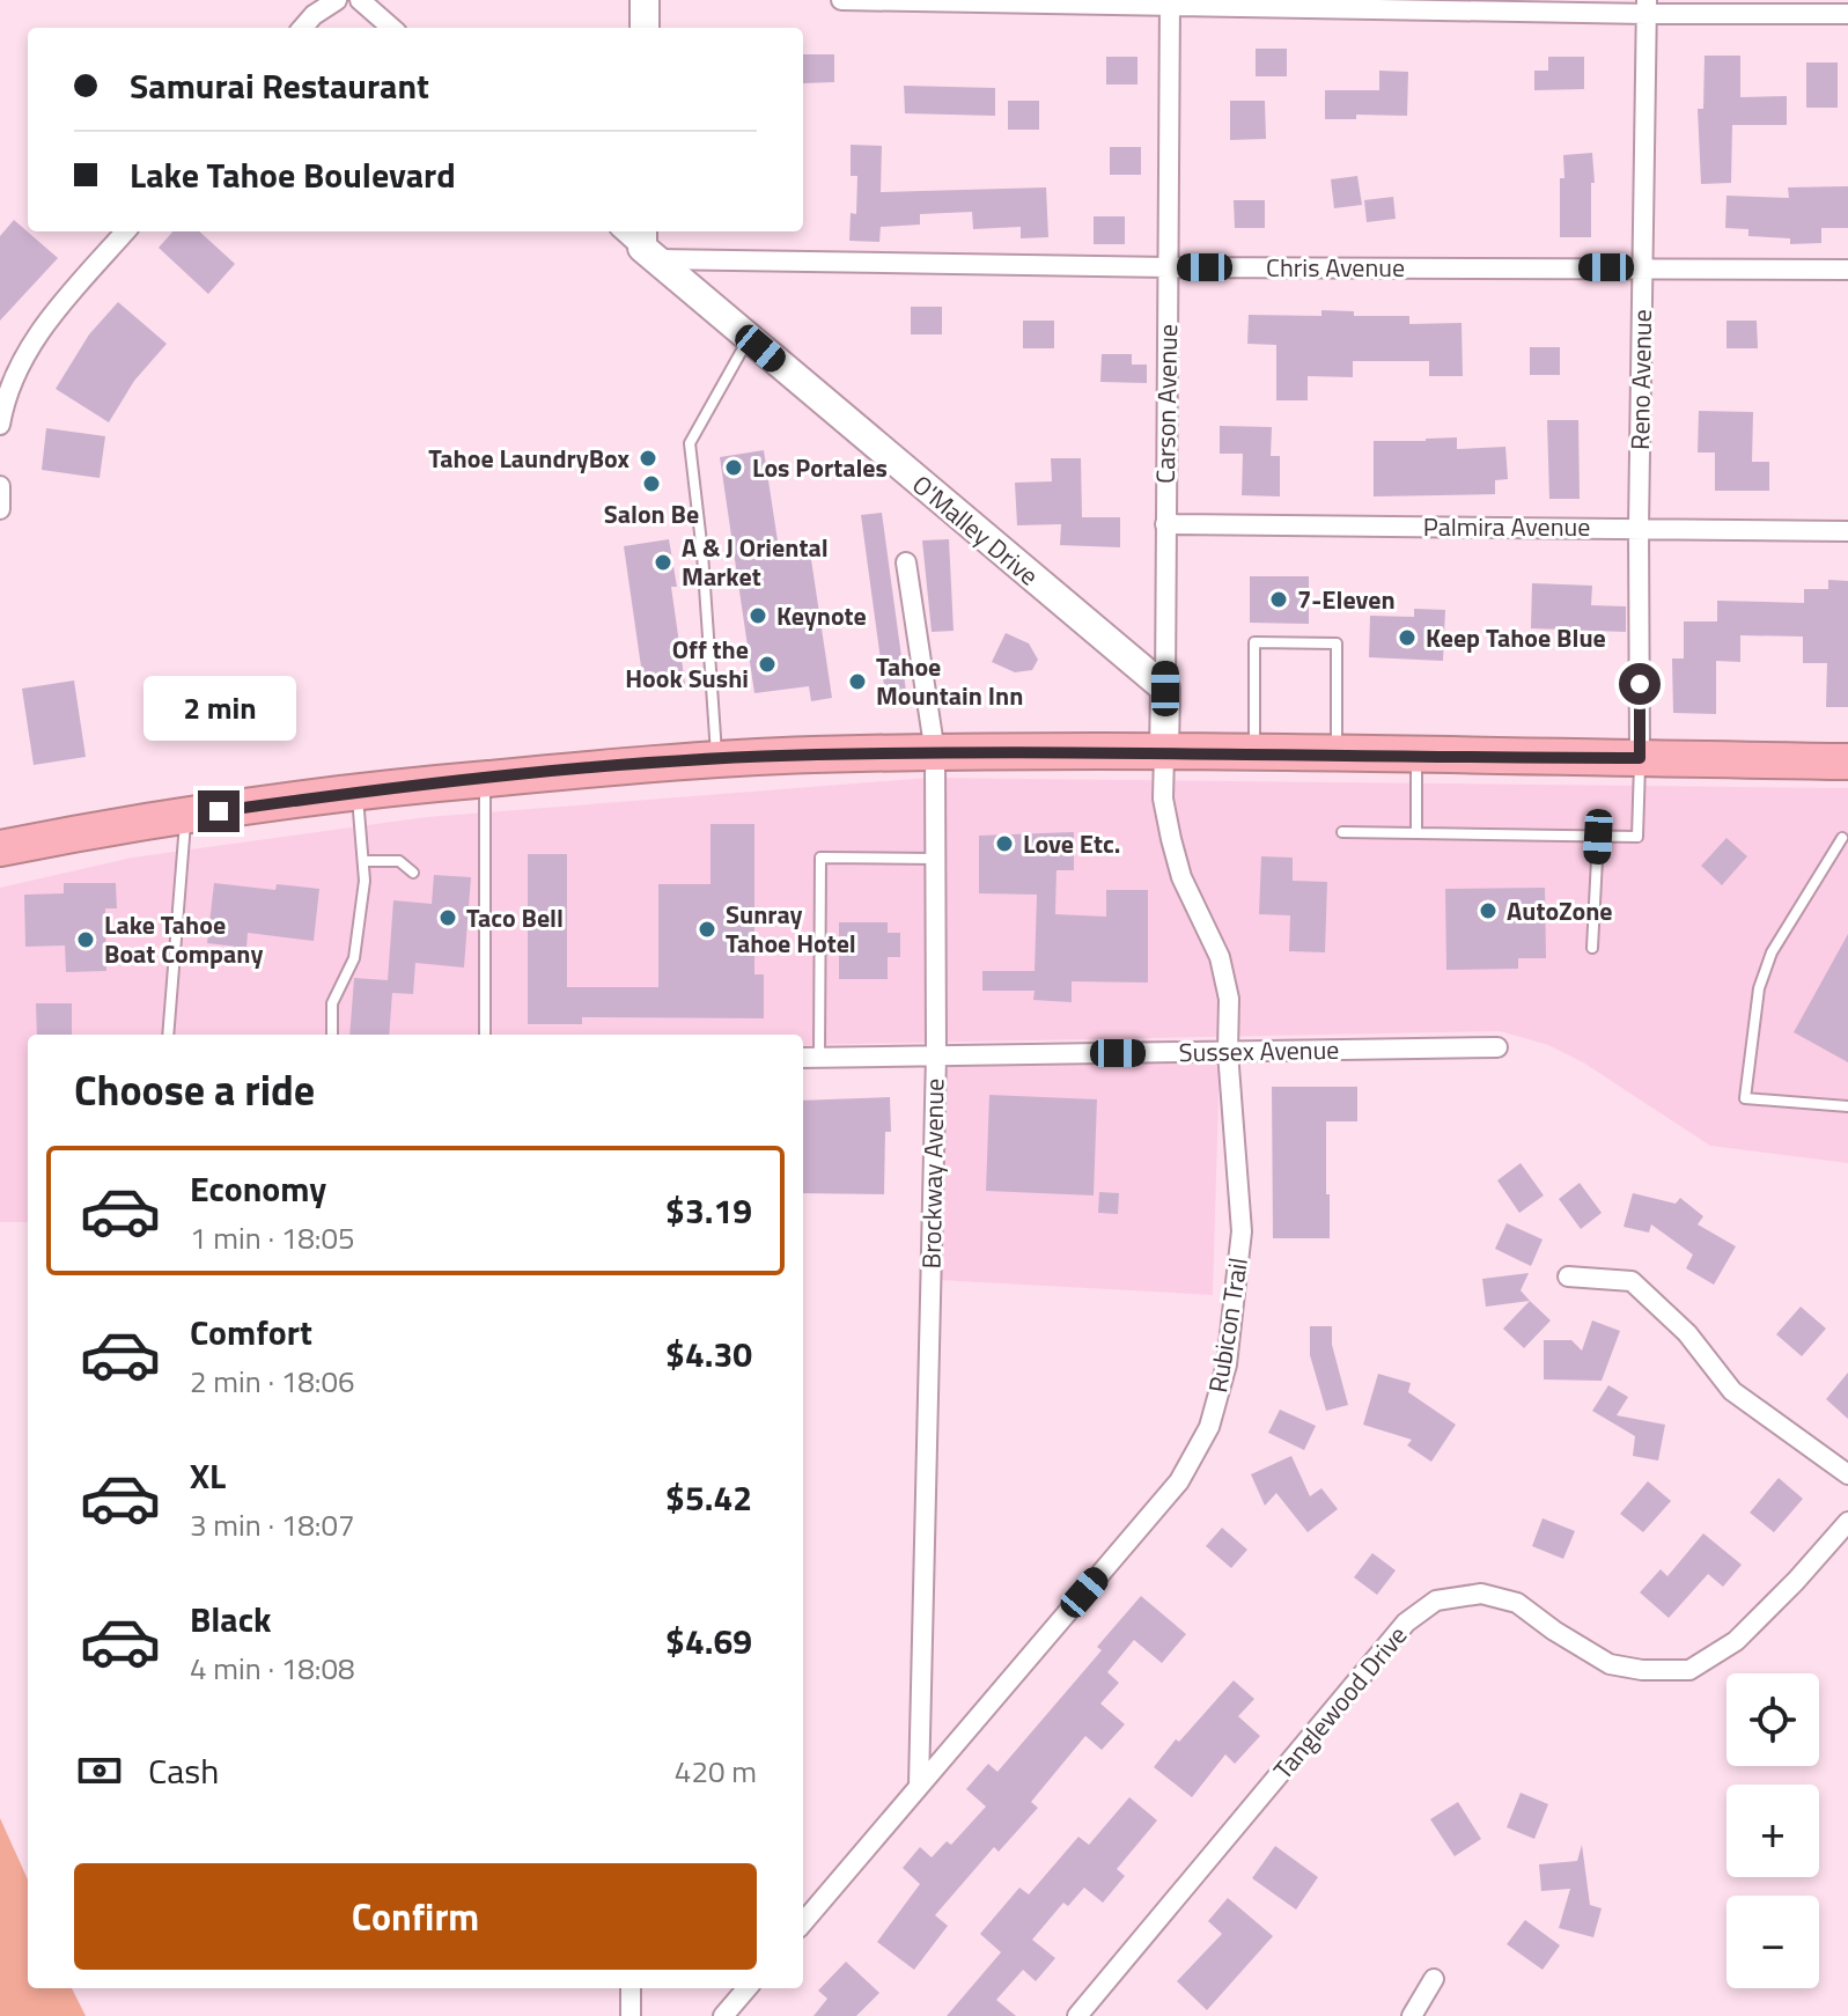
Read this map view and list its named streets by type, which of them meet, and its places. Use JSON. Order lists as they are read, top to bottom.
{
  "streets": {
    "street": [
      "Chris Avenue",
      "Reno Avenue",
      "Carson Avenue",
      "Palmira Avenue",
      "O'Malley Drive",
      "Sussex Avenue",
      "Brockway Avenue",
      "Rubicon Trail",
      "Tanglewood Drive"
    ]
  },
  "crossings": [
    ["Chris Avenue", "Reno Avenue"],
    ["Chris Avenue", "Carson Avenue"],
    ["Chris Avenue", "O'Malley Drive"],
    ["Reno Avenue", "Palmira Avenue"],
    ["Carson Avenue", "Palmira Avenue"],
    ["Carson Avenue", "O'Malley Drive"],
    ["Carson Avenue", "Rubicon Trail"],
    ["Sussex Avenue", "Brockway Avenue"],
    ["Sussex Avenue", "Rubicon Trail"],
    ["Brockway Avenue", "Rubicon Trail"]
  ],
  "places": [
    "Tahoe LaundryBox",
    "Los Portales",
    "Salon Be",
    "A & J Oriental Market",
    "7-Eleven",
    "Keynote",
    "Keep Tahoe Blue",
    "Off the Hook Sushi",
    "Tahoe Mountain Inn",
    "Love Etc.",
    "AutoZone",
    "Taco Bell",
    "Sunray Tahoe Hotel",
    "Lake Tahoe Boat Company"
  ],
  "page": {
    "banner": ["Samurai Restaurant", "Lake Tahoe Boulevard"],
    "bubble": "2 min",
    "heading": "Choose a ride",
    "list": [
      {
        "name": "Economy",
        "note": "1 min · 18:05",
        "value": "$3.19"
      },
      {
        "name": "Comfort",
        "note": "2 min · 18:06",
        "value": "$4.30"
      },
      {
        "name": "XL",
        "note": "3 min · 18:07",
        "value": "$5.42"
      },
      {
        "name": "Black",
        "note": "4 min · 18:08",
        "value": "$4.69"
      }
    ],
    "map_buttons": ["+", "−"],
    "pay": ["Cash", "420 m"],
    "buttons": "Confirm"
  }
}
